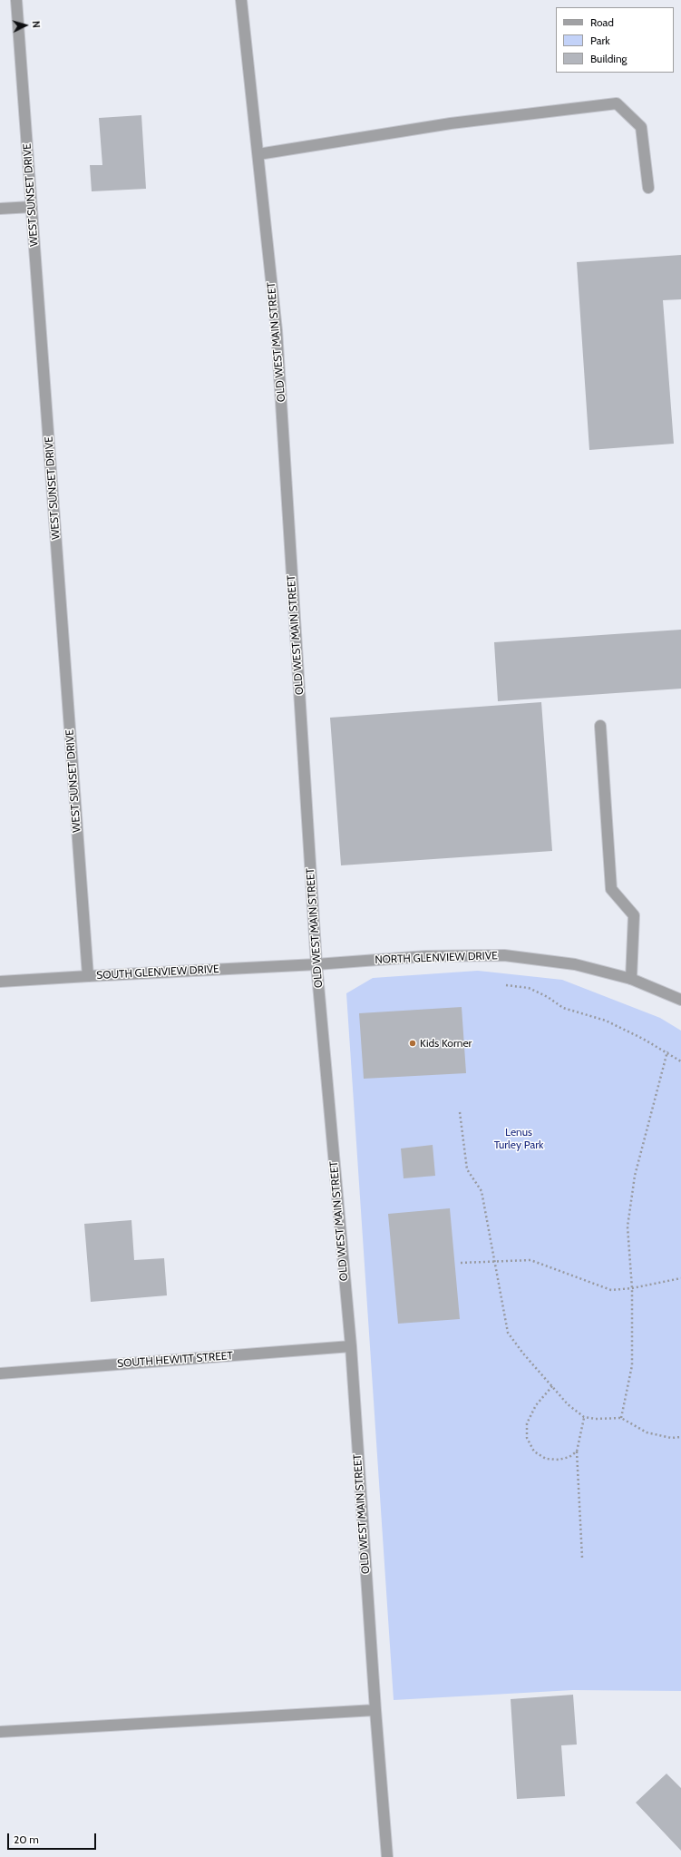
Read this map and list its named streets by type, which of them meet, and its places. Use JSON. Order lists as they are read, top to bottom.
{
  "streets": {
    "street": [
      "WEST SUNSET DRIVE",
      "OLD WEST MAIN STREET",
      "NORTH GLENVIEW DRIVE",
      "SOUTH GLENVIEW DRIVE",
      "SOUTH HEWITT STREET"
    ]
  },
  "crossings": [
    ["WEST SUNSET DRIVE", "SOUTH GLENVIEW DRIVE"],
    ["OLD WEST MAIN STREET", "NORTH GLENVIEW DRIVE"],
    ["OLD WEST MAIN STREET", "SOUTH GLENVIEW DRIVE"],
    ["OLD WEST MAIN STREET", "SOUTH HEWITT STREET"],
    ["NORTH GLENVIEW DRIVE", "SOUTH GLENVIEW DRIVE"]
  ],
  "parks": ["Lenus Turley Park"],
  "places": ["Kids Korner"],
  "legend": ["Road", "Park", "Building"],
  "scale_bar": "20 m",
  "north": "right"
}
